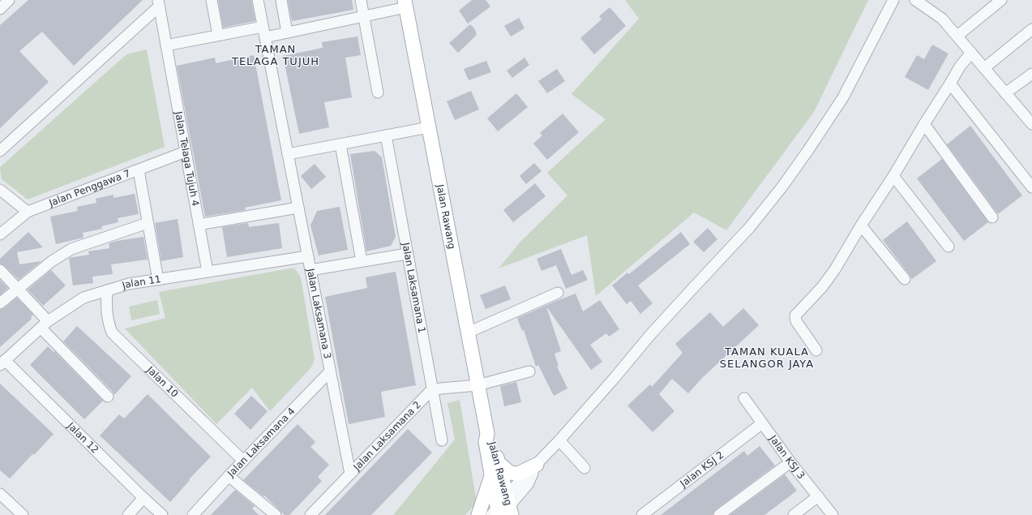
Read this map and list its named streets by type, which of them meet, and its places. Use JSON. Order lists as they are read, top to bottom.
{
  "streets": {
    "main road": ["Jalan Rawang"],
    "street": [
      "Jalan Telaga Tujuh 4",
      "Jalan Penggawa 7",
      "Jalan 11",
      "Jalan Laksamana 1",
      "Jalan Laksamana 3",
      "Jalan 10",
      "Jalan Laksamana 2",
      "Jalan 12",
      "Jalan Laksamana 4",
      "Jalan KSJ 3",
      "Jalan KSJ 2"
    ]
  },
  "crossings": [
    ["Jalan Telaga Tujuh 4", "Jalan Penggawa 7"],
    ["Jalan Telaga Tujuh 4", "Jalan 11"],
    ["Jalan 11", "Jalan Laksamana 3"],
    ["Jalan 11", "Jalan 10"],
    ["Jalan 11", "Jalan 12"],
    ["Jalan Laksamana 1", "Jalan Laksamana 2"],
    ["Jalan Laksamana 3", "Jalan Laksamana 2"],
    ["Jalan Laksamana 3", "Jalan Laksamana 4"],
    ["Jalan 10", "Jalan Laksamana 4"],
    ["Jalan KSJ 3", "Jalan KSJ 2"]
  ],
  "districts": ["TAMAN TELAGA TUJUH", "TAMAN KUALA SELANGOR JAYA"]
}
